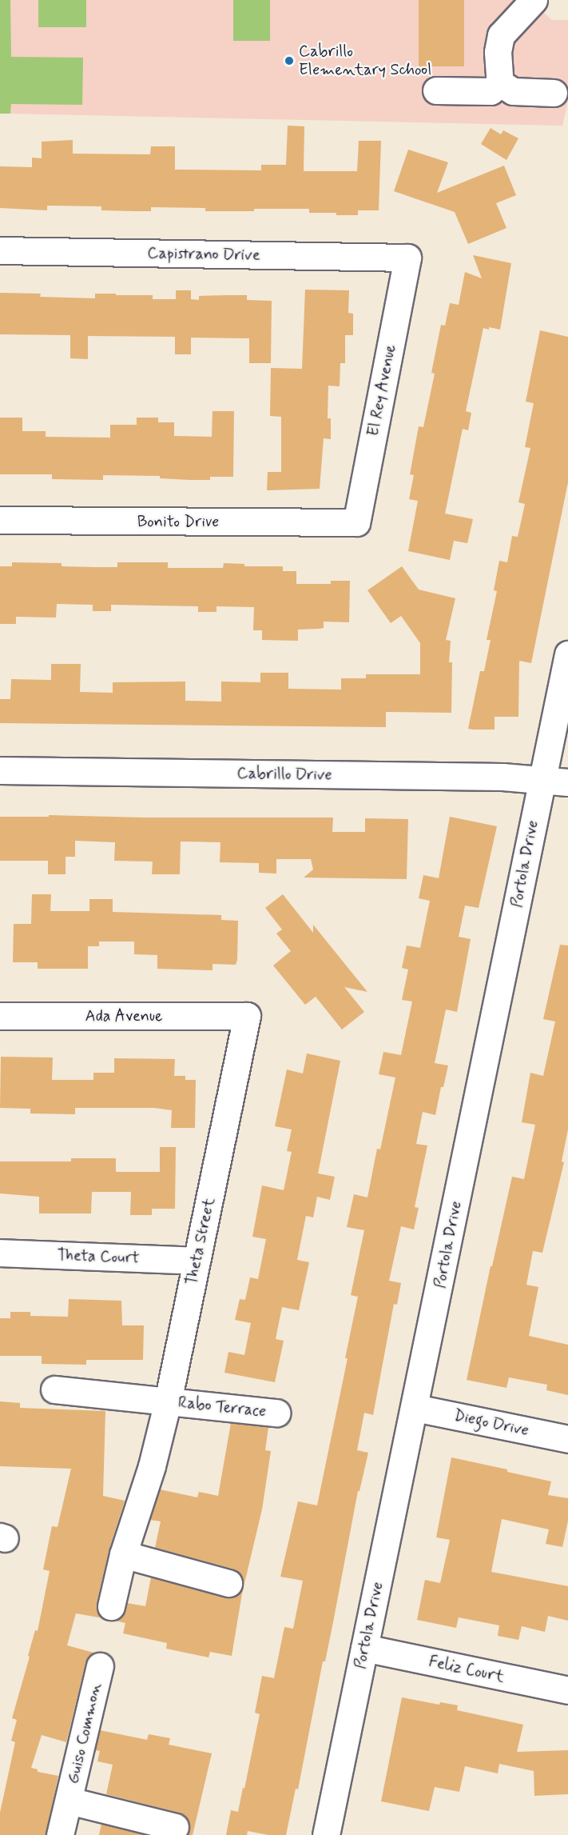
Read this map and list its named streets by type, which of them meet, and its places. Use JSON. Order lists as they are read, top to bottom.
{
  "streets": {
    "street": [
      "Capistrano Drive",
      "El Rey Avenue",
      "Bonito Drive",
      "Cabrillo Drive",
      "Portola Drive",
      "Ada Avenue",
      "Theta Street",
      "Theta Court",
      "Rabo Terrace",
      "Diego Drive",
      "Feliz Court",
      "Guiso Common"
    ]
  },
  "crossings": [
    ["Capistrano Drive", "El Rey Avenue"],
    ["El Rey Avenue", "Bonito Drive"],
    ["Cabrillo Drive", "Portola Drive"],
    ["Portola Drive", "Diego Drive"],
    ["Portola Drive", "Feliz Court"],
    ["Ada Avenue", "Theta Street"],
    ["Theta Street", "Theta Court"],
    ["Theta Street", "Rabo Terrace"]
  ],
  "places": ["Cabrillo Elementary School"]
}
